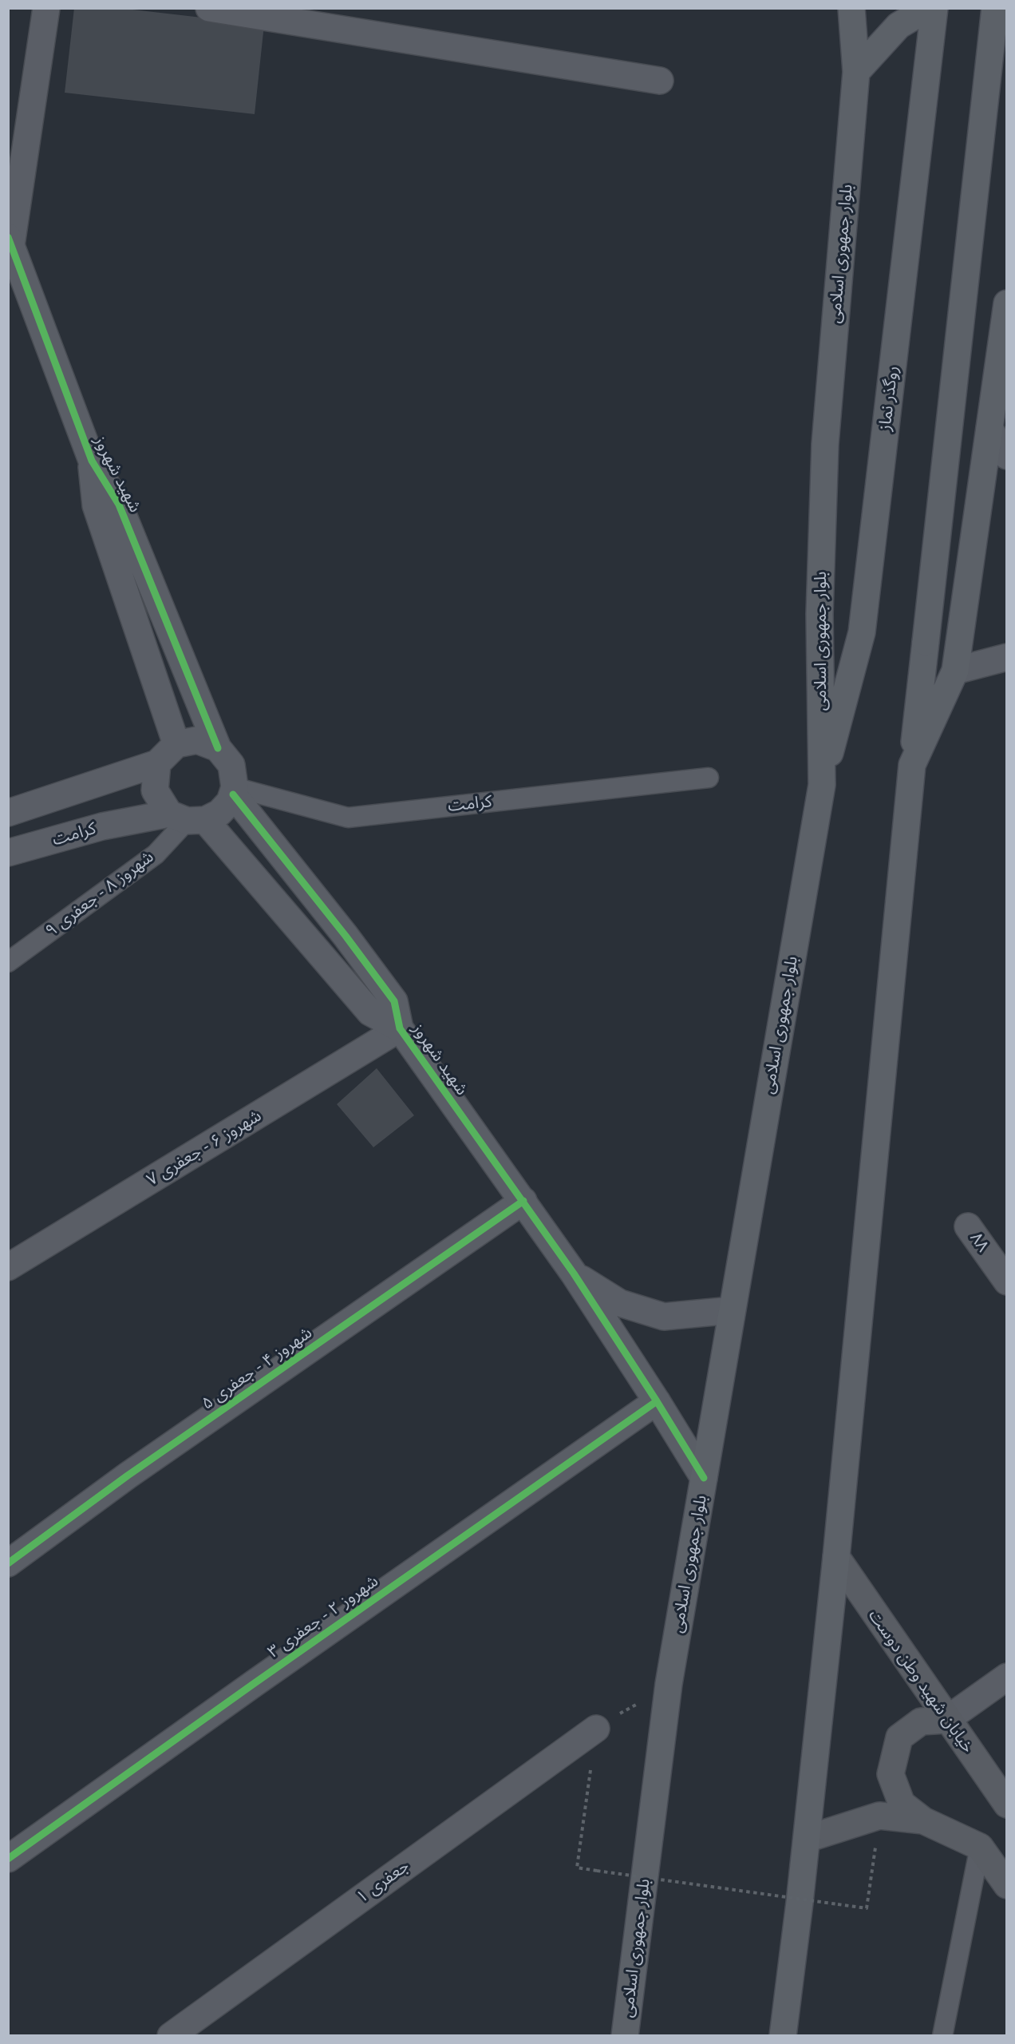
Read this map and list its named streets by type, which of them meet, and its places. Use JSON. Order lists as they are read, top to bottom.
{
  "streets": {
    "main road": ["بلوار جمهوری اسلامی", "روگذر نماز", "خیابان شهید وطن دوست"],
    "street": [
      "شهید شهروز",
      "کرامت",
      "شهروز ۶ - جعفری ۷",
      "۸۸",
      "شهروز ۴ - جعفری ۵",
      "شهروز ۲ - جعفری ۳",
      "جعفری ۱"
    ],
    "lane": ["شهروز ۸ - جعفری ۹"]
  },
  "crossings": [
    ["بلوار جمهوری اسلامی", "روگذر نماز"],
    ["بلوار جمهوری اسلامی", "شهید شهروز"],
    ["شهید شهروز", "کرامت"],
    ["شهید شهروز", "شهروز ۸ - جعفری ۹"],
    ["شهید شهروز", "شهروز ۶ - جعفری ۷"],
    ["شهید شهروز", "شهروز ۴ - جعفری ۵"],
    ["شهید شهروز", "شهروز ۲ - جعفری ۳"],
    ["کرامت", "شهروز ۸ - جعفری ۹"]
  ]
}
